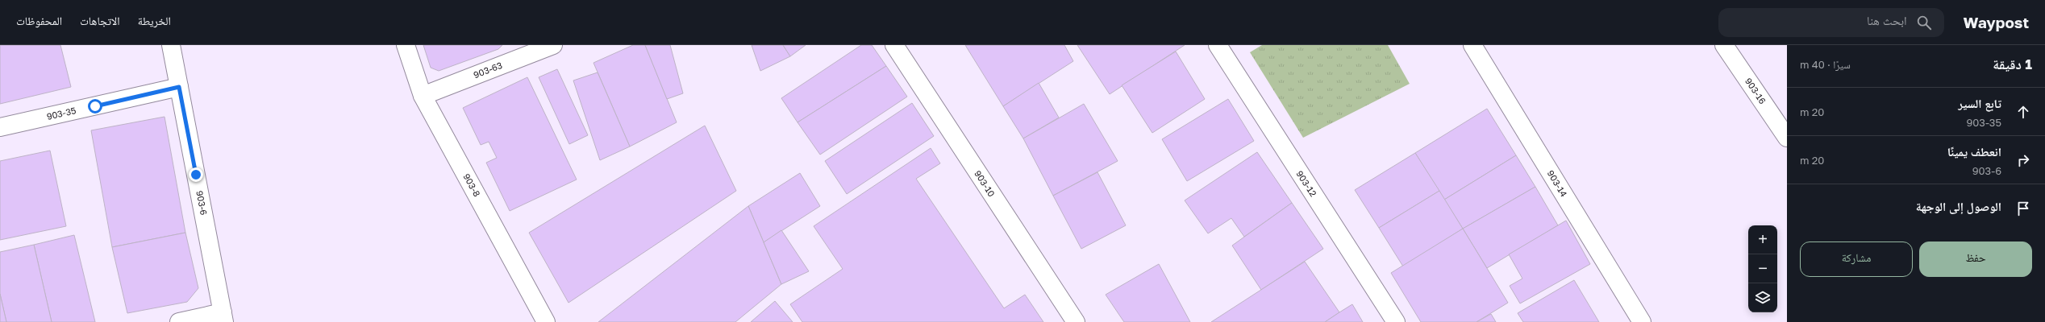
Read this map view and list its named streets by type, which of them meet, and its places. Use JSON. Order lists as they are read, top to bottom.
{
  "streets": {
    "street": [
      "903-63",
      "903-16",
      "903-35",
      "903-10",
      "903-12",
      "903-14",
      "903-8",
      "903-6"
    ]
  },
  "crossings": [
    ["903-63", "903-8"],
    ["903-35", "903-6"]
  ],
  "page": {
    "header": "Waypost",
    "search": "ابحث هنا",
    "nav": ["الخريطة", "الاتجاهات", "المحفوظات"],
    "heading": ["1 دقيقة", "سيرًا · 40 m"],
    "list": [
      ["تابع السير", "903-35", "20 m"],
      ["انعطف يمينًا", "903-6", "20 m"],
      "الوصول إلى الوجهة"
    ],
    "map_buttons": ["+", "−"],
    "buttons": ["حفظ", "مشاركة"]
  }
}
